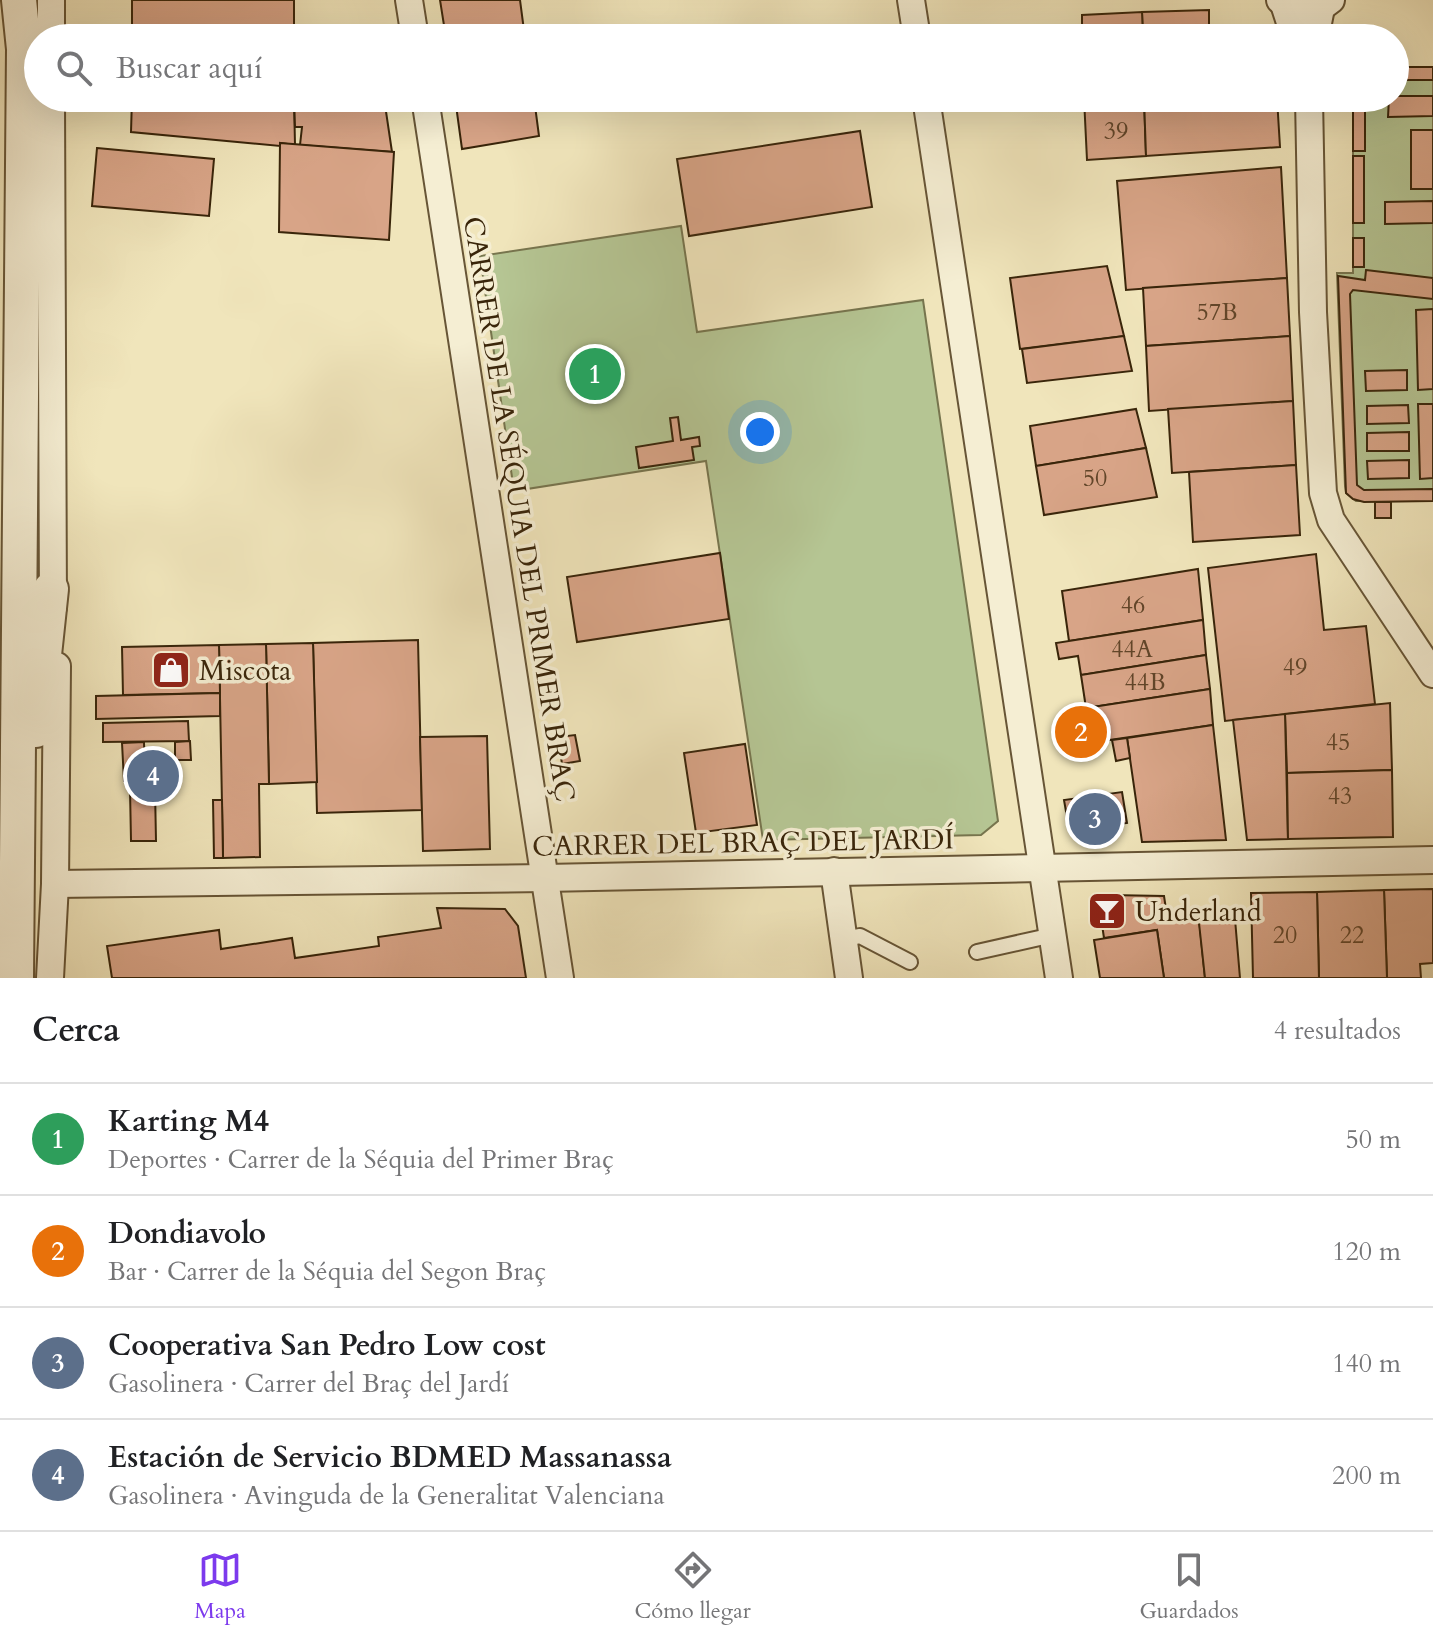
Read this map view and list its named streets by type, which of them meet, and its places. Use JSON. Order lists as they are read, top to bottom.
{
  "streets": {
    "street": ["CARRER DE LA SÉQUIA DEL PRIMER BRAÇ", "CARRER DEL BRAÇ DEL JARDÍ"]
  },
  "crossings": [
    ["CARRER DE LA SÉQUIA DEL PRIMER BRAÇ", "CARRER DEL BRAÇ DEL JARDÍ"]
  ],
  "places": {
    "shop": ["Miscota"],
    "bar": ["Underland"]
  },
  "house_numbers": [
    "39",
    "57B",
    "50",
    "46",
    "44A",
    "49",
    "44B",
    "45",
    "43",
    "20",
    "22"
  ],
  "page": {
    "search": "Buscar aquí",
    "pins": [
      "1",
      "2",
      "4",
      "3"
    ],
    "heading": ["Cerca", "4 resultados"],
    "list": [
      {
        "mark": "1",
        "name": "Karting M4",
        "note": "Deportes · Carrer de la Séquia del Primer Braç",
        "value": "50 m"
      },
      {
        "mark": "2",
        "name": "Dondiavolo",
        "note": "Bar · Carrer de la Séquia del Segon Braç",
        "value": "120 m"
      },
      {
        "mark": "3",
        "name": "Cooperativa San Pedro Low cost",
        "note": "Gasolinera · Carrer del Braç del Jardí",
        "value": "140 m"
      },
      {
        "mark": "4",
        "name": "Estación de Servicio BDMED Massanassa",
        "note": "Gasolinera · Avinguda de la Generalitat Valenciana",
        "value": "200 m"
      }
    ],
    "nav": ["Mapa", "Cómo llegar", "Guardados"]
  }
}
